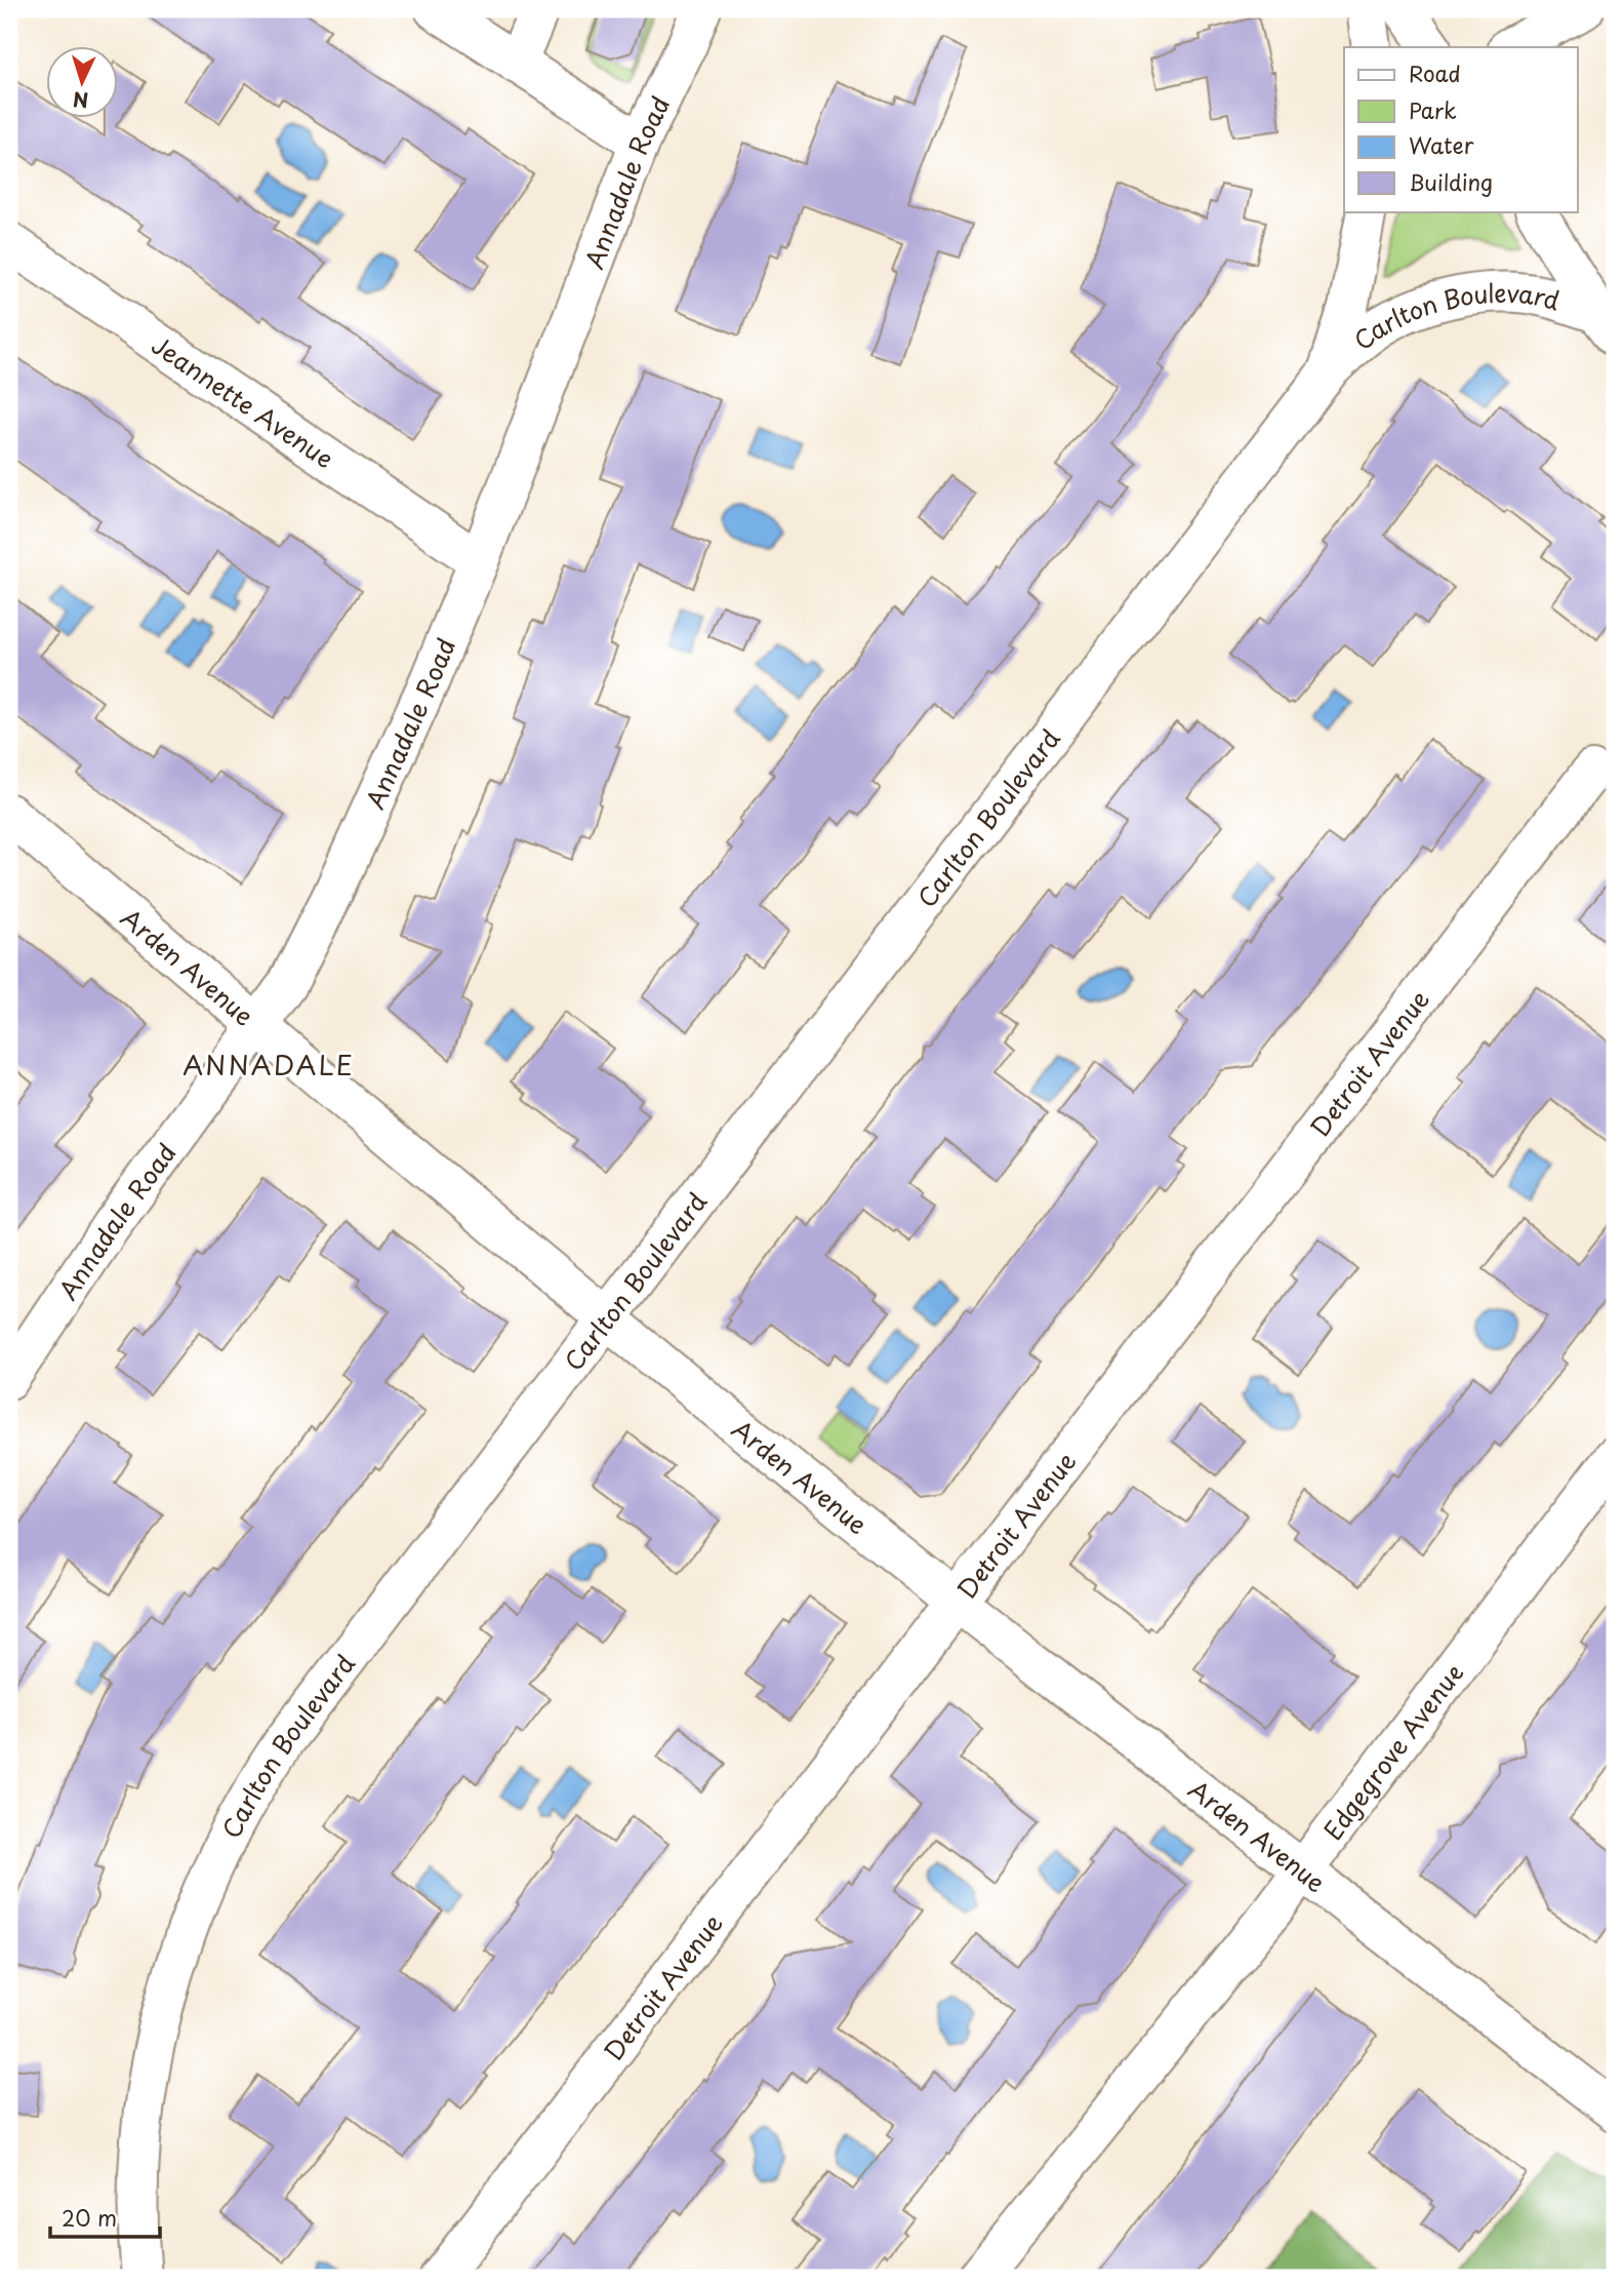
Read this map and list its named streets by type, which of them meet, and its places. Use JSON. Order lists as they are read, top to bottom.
{
  "streets": {
    "street": [
      "Annadale Road",
      "Carlton Boulevard",
      "Jeannette Avenue",
      "Arden Avenue",
      "Detroit Avenue",
      "Edgegrove Avenue"
    ]
  },
  "crossings": [
    ["Annadale Road", "Jeannette Avenue"],
    ["Annadale Road", "Arden Avenue"],
    ["Carlton Boulevard", "Arden Avenue"],
    ["Arden Avenue", "Detroit Avenue"],
    ["Arden Avenue", "Edgegrove Avenue"]
  ],
  "districts": ["ANNADALE"],
  "legend": [
    "Road",
    "Park",
    "Water",
    "Building"
  ],
  "scale_bar": "20 m",
  "north": "bottom"
}
